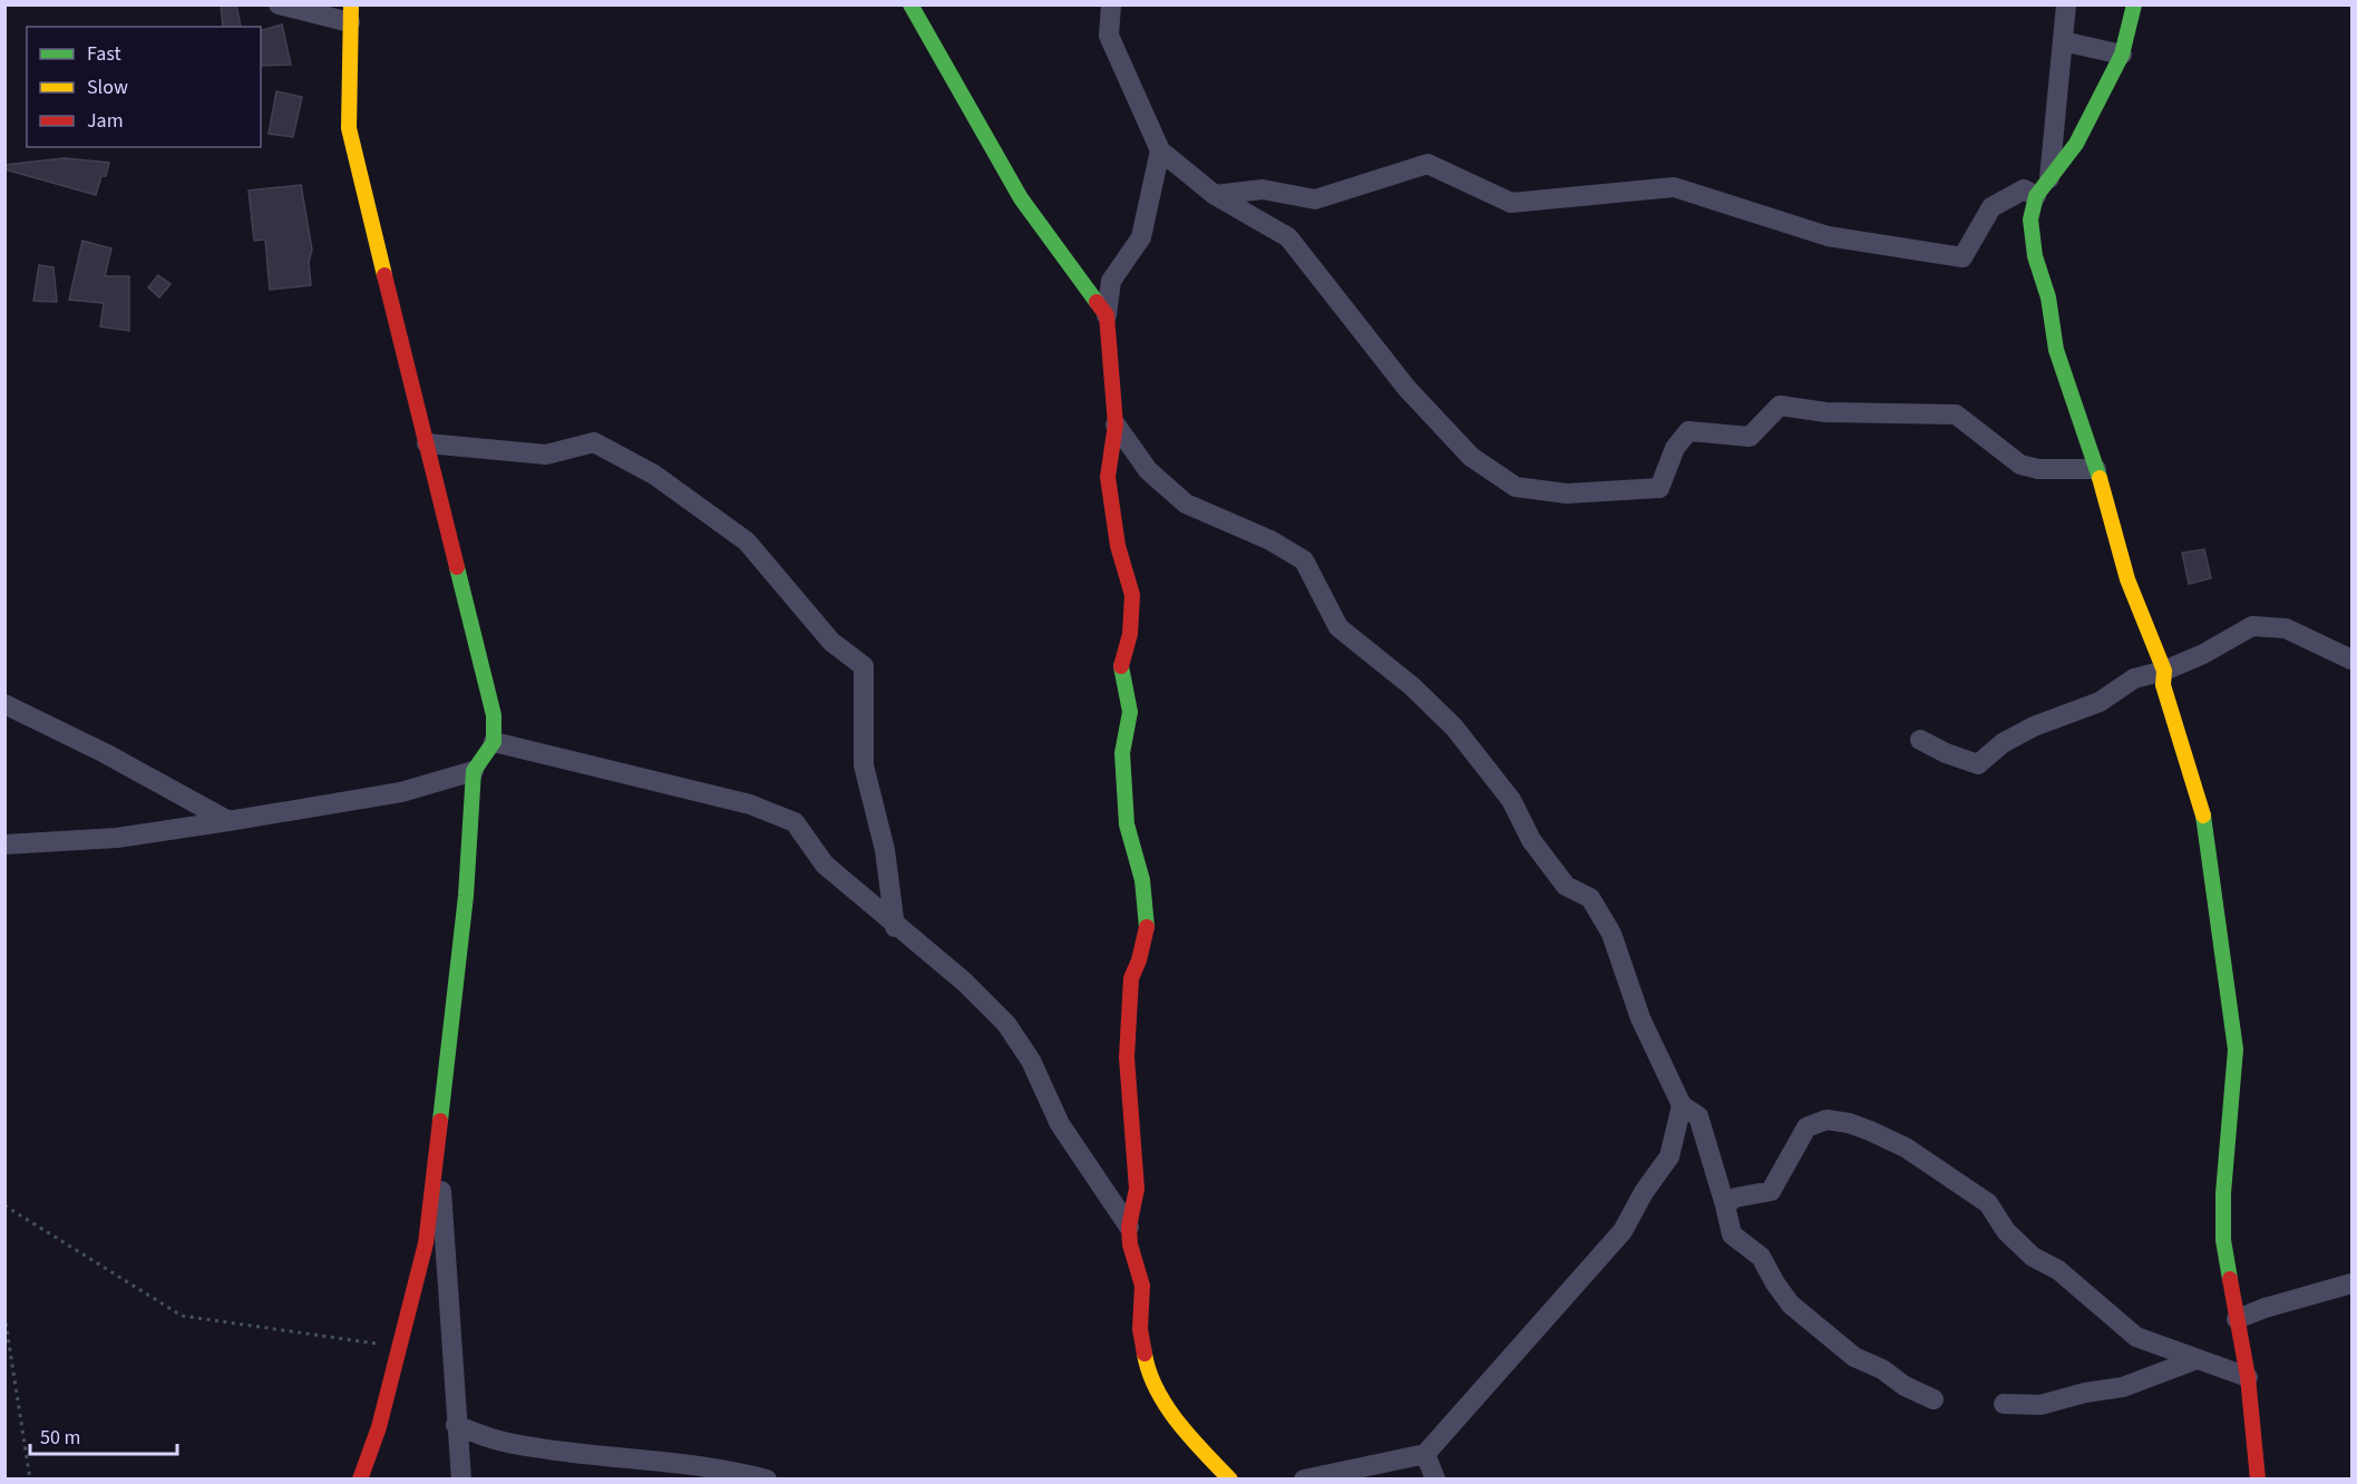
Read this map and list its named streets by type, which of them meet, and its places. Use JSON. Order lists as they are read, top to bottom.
{
  "legend": ["Fast", "Slow", "Jam"],
  "scale_bar": "50 m"
}
